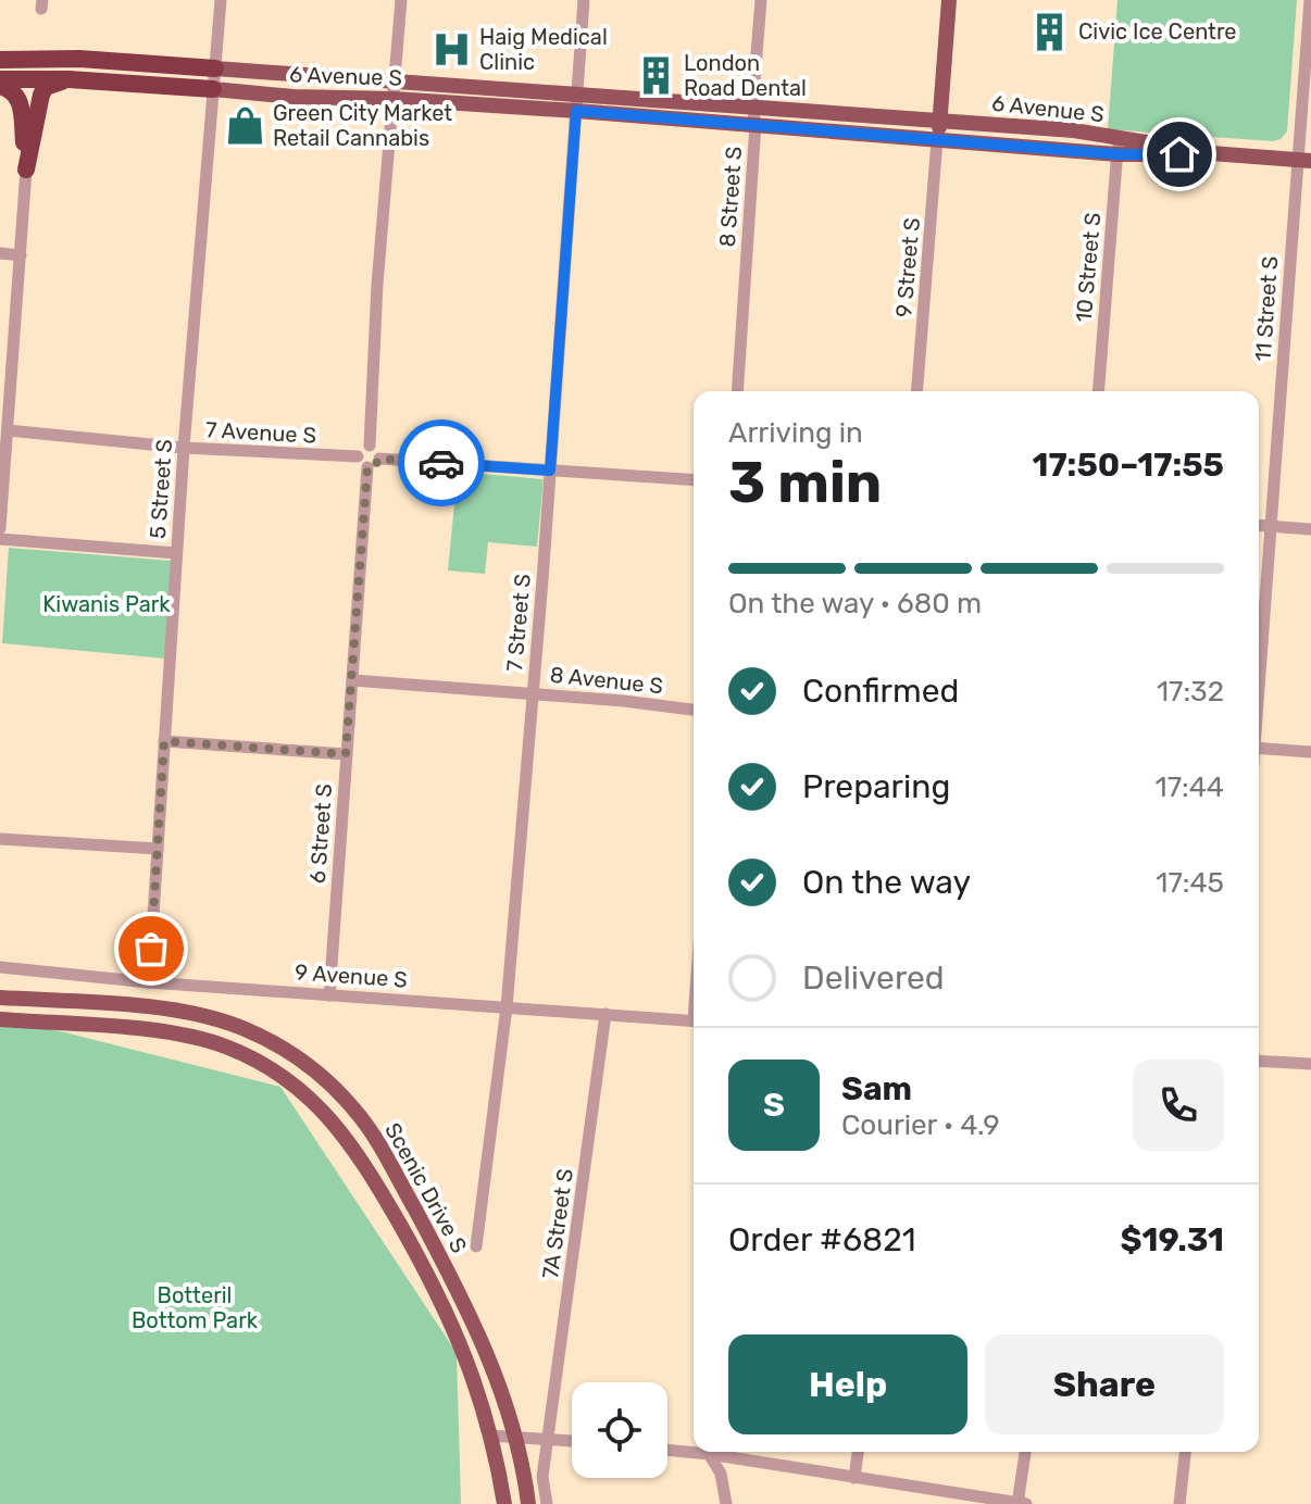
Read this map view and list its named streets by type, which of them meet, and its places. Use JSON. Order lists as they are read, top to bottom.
{
  "streets": {
    "highway": ["6 Avenue S"],
    "main road": ["Scenic Drive S"],
    "street": [
      "8 Street S",
      "9 Street S",
      "10 Street S",
      "11 Street S",
      "7 Avenue S",
      "5 Street S",
      "7 Street S",
      "8 Avenue S",
      "6 Street S",
      "9 Avenue S",
      "7A Street S"
    ]
  },
  "crossings": [
    ["6 Avenue S", "8 Street S"],
    ["6 Avenue S", "9 Street S"],
    ["6 Avenue S", "10 Street S"],
    ["6 Avenue S", "11 Street S"],
    ["6 Avenue S", "5 Street S"],
    ["6 Avenue S", "7 Street S"],
    ["7 Avenue S", "5 Street S"],
    ["7 Avenue S", "6 Street S"],
    ["5 Street S", "9 Avenue S"],
    ["7 Street S", "8 Avenue S"],
    ["7 Street S", "9 Avenue S"],
    ["8 Avenue S", "6 Street S"],
    ["6 Street S", "9 Avenue S"],
    ["9 Avenue S", "7A Street S"]
  ],
  "parks": ["Kiwanis Park", "Botteril Bottom Park"],
  "places": {
    "building": ["Civic Ice Centre", "London Road Dental"],
    "hospital": ["Haig Medical Clinic"],
    "shop": ["Green City Market Retail Cannabis"]
  },
  "page": {
    "heading": ["3 min", "Arriving in", "17:50–17:55"],
    "panel": [
      "Sam",
      "Courier · 4.9",
      "Order #6821",
      "$19.31"
    ],
    "bar": "On the way · 680 m",
    "list": [
      ["Confirmed", "17:32"],
      ["Preparing", "17:44"],
      ["On the way", "17:45"],
      "Delivered"
    ],
    "round": "S",
    "buttons": ["Help", "Share"]
  }
}
